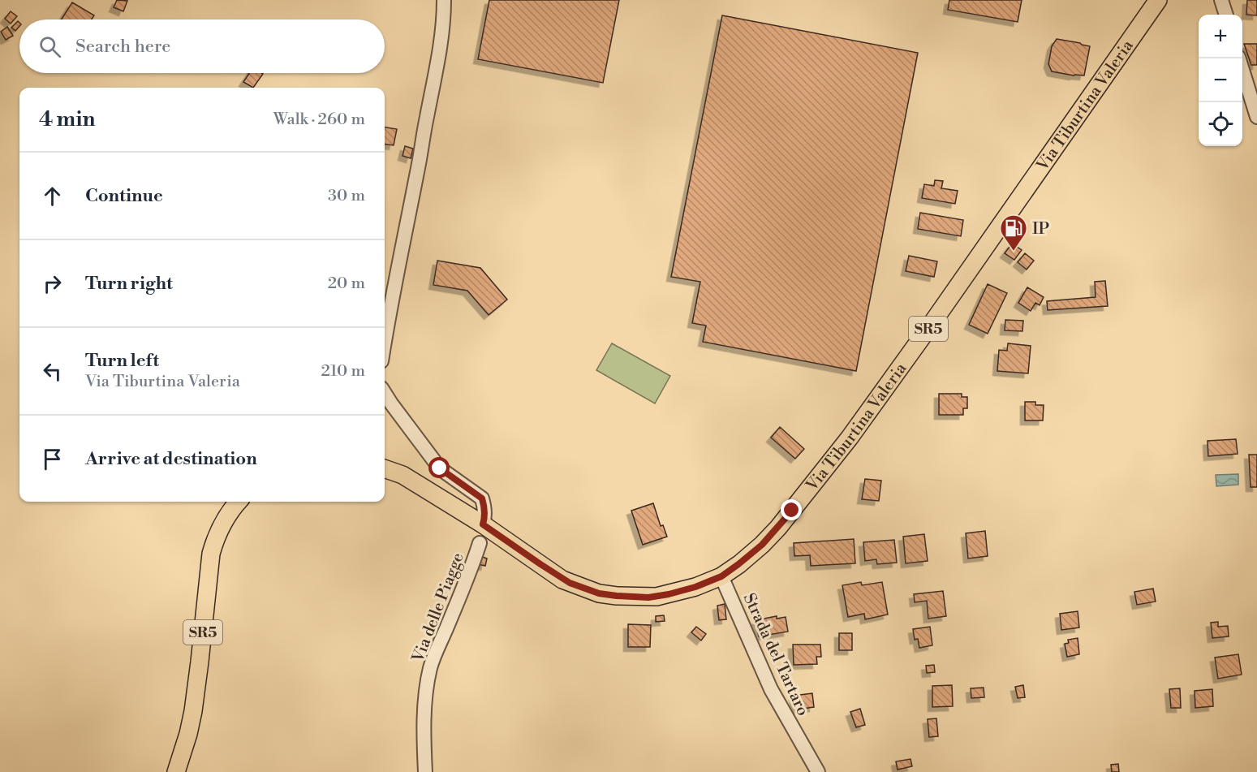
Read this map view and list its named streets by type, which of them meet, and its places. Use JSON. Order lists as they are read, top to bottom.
{
  "streets": {
    "main road": ["Via Tiburtina Valeria", "SR5"],
    "street": ["Via delle Piagge", "Strada del Tartaro"]
  },
  "crossings": [
    ["Via Tiburtina Valeria", "Strada del Tartaro"]
  ],
  "places": {
    "fuel station": ["IP"]
  },
  "page": {
    "map_buttons": ["+", "−"],
    "search": "Search here",
    "heading": ["4 min", "Walk · 260 m"],
    "list": [
      ["Continue", "30 m"],
      ["Turn right", "20 m"],
      ["Turn left", "Via Tiburtina Valeria", "210 m"],
      "Arrive at destination"
    ]
  }
}
